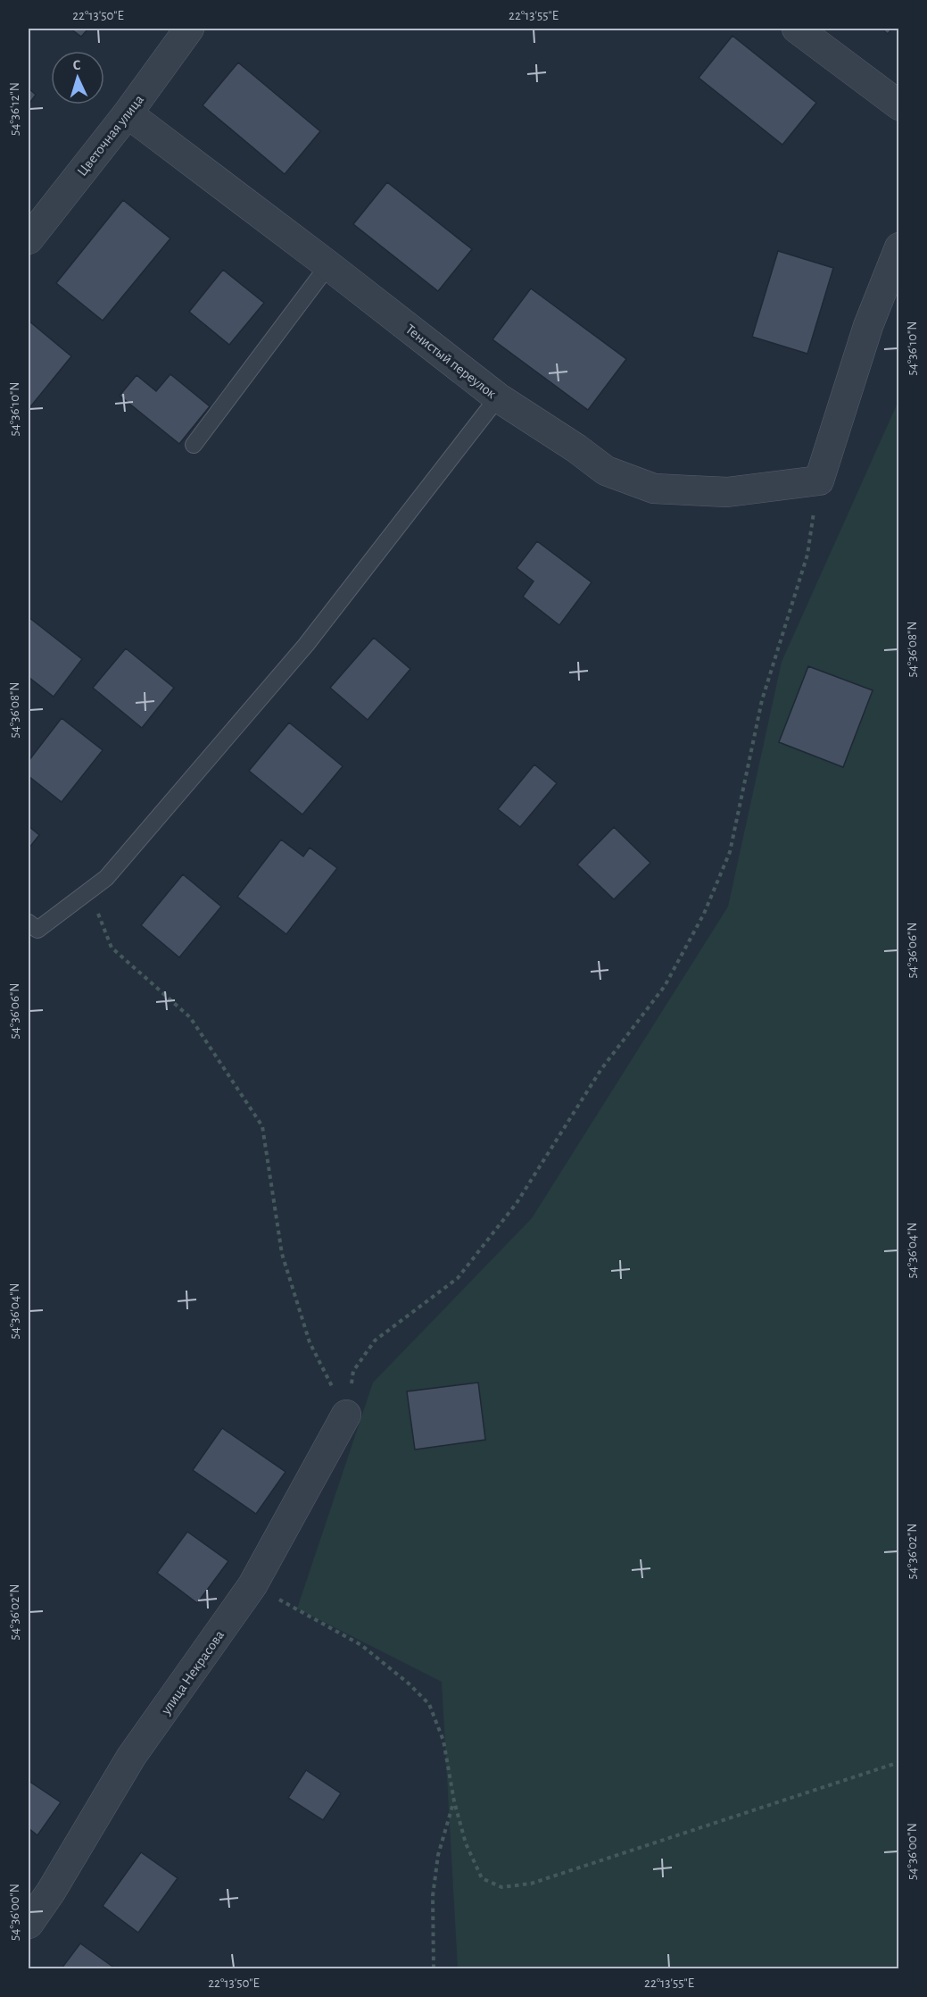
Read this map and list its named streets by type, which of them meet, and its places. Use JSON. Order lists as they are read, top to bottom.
{
  "streets": {
    "street": ["Цветочная улица", "Тенистый переулок", "улица Некрасова"]
  },
  "crossings": [
    ["Цветочная улица", "Тенистый переулок"]
  ],
  "north": "top",
  "coordinates": [
    "22°13'50\"E",
    "22°13'55\"E",
    "54°36'12\"N",
    "54°36'10\"N",
    "54°36'08\"N",
    "54°36'06\"N",
    "54°36'04\"N",
    "54°36'02\"N",
    "54°36'00\"N"
  ]
}
